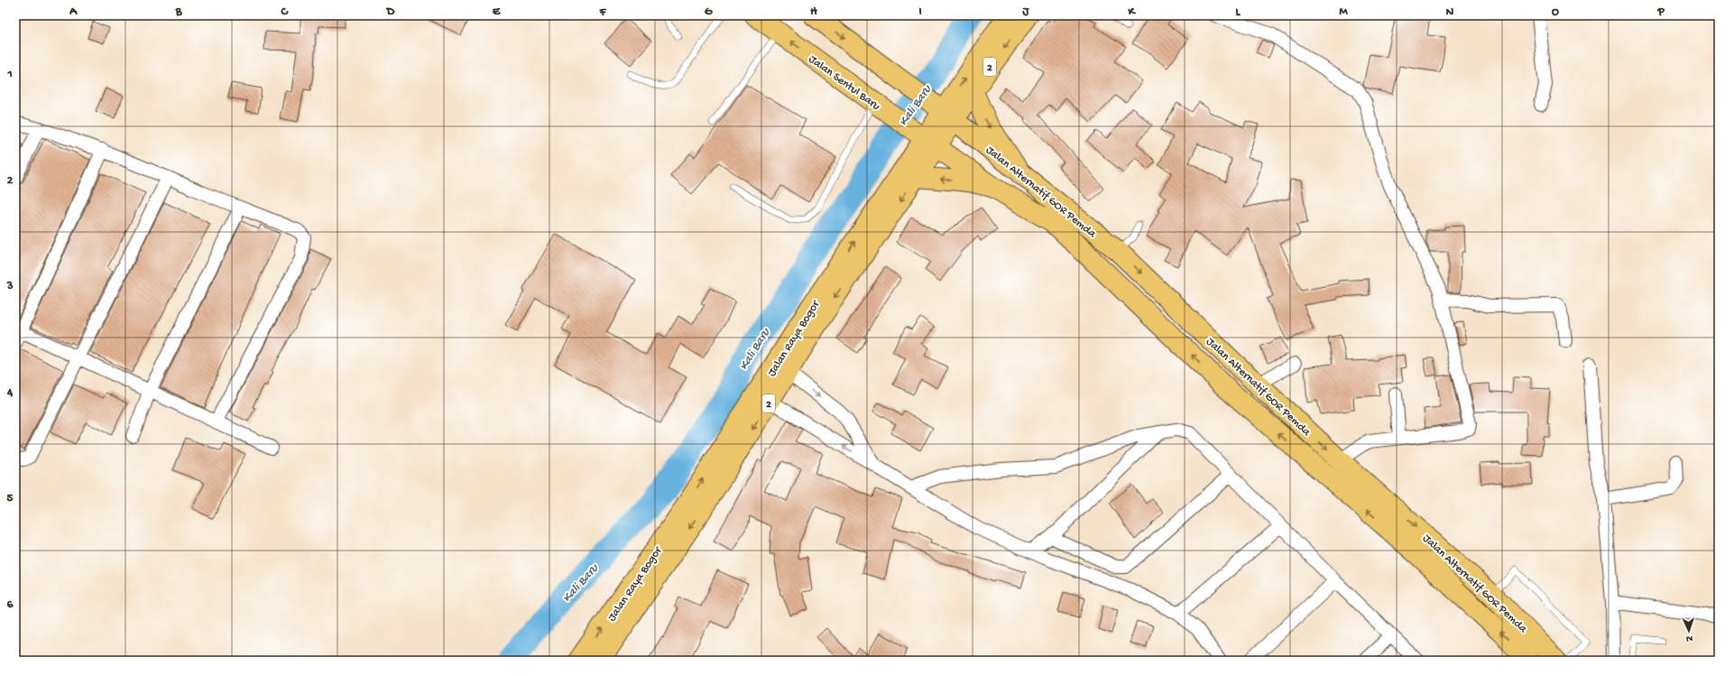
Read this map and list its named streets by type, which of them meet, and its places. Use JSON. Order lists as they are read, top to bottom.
{
  "streets": {
    "main road": [
      "2",
      "Jalan Sentul Baru",
      "Jalan Alternatif GOR Pemda",
      "Jalan Raya Bogor"
    ]
  },
  "crossings": [
    ["Jalan Sentul Baru", "Jalan Alternatif GOR Pemda"],
    ["Jalan Sentul Baru", "Jalan Raya Bogor"],
    ["Jalan Alternatif GOR Pemda", "Jalan Raya Bogor"]
  ],
  "water": ["Kali Baru"],
  "north": "bottom",
  "grid": {
    "columns": [
      "A",
      "B",
      "C",
      "D",
      "E",
      "F",
      "G",
      "H",
      "I",
      "J",
      "K",
      "L",
      "M",
      "N",
      "O",
      "P"
    ],
    "rows": [
      "1",
      "2",
      "3",
      "4",
      "5",
      "6"
    ]
  }
}
